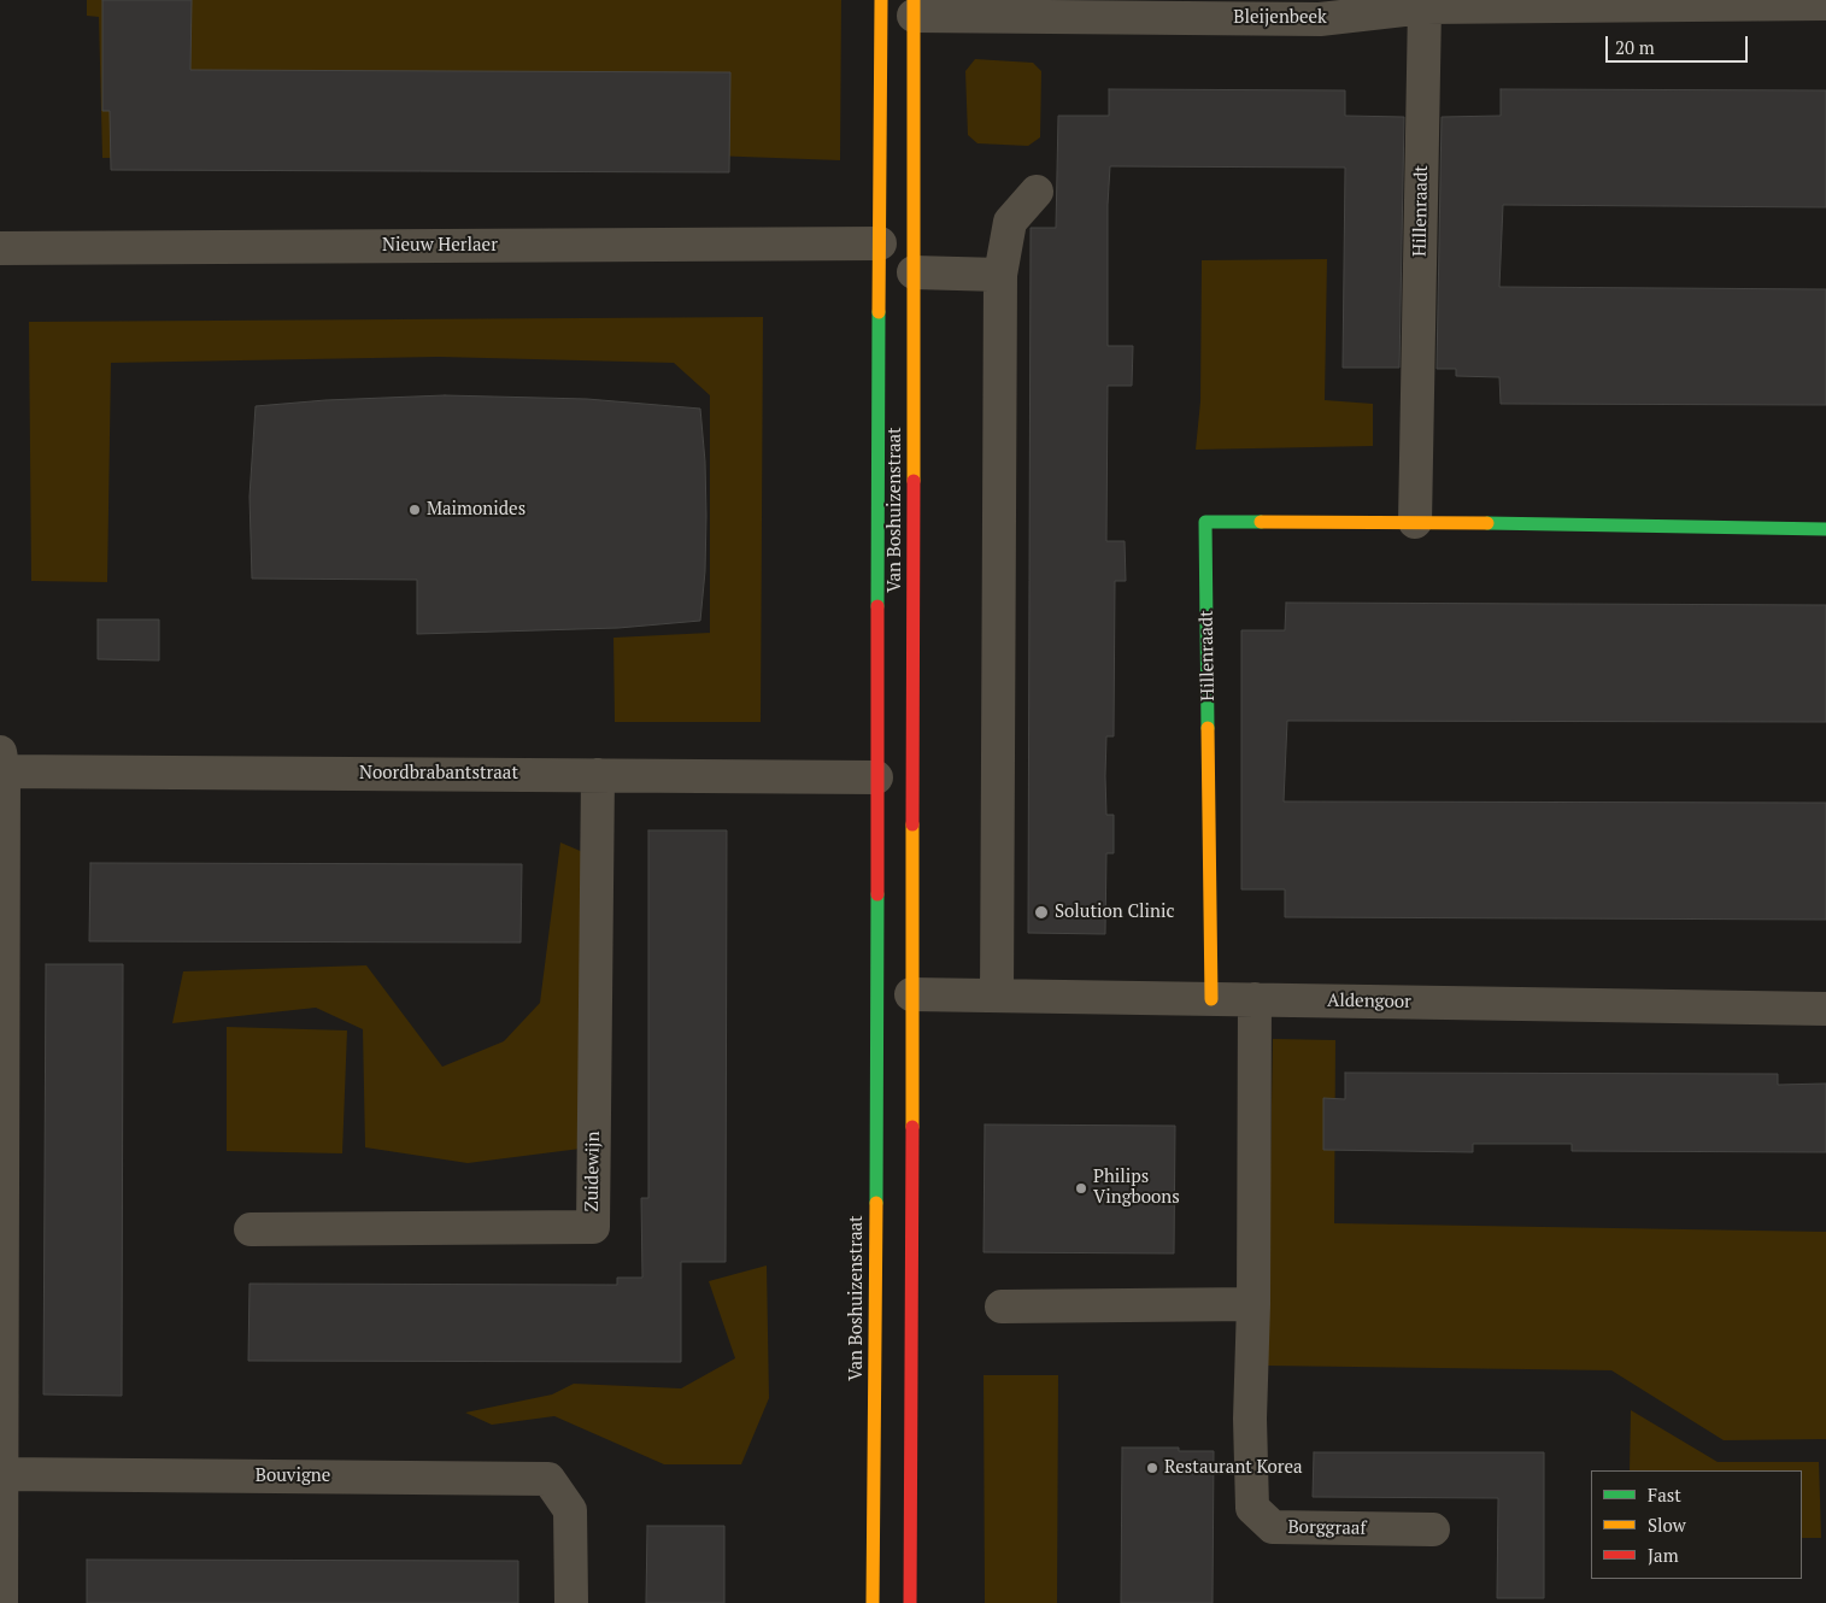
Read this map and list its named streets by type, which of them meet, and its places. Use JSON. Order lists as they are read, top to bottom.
{
  "streets": {
    "street": [
      "Bleijenbeek",
      "Hillenraadt",
      "Nieuw Herlaer",
      "Van Boshuizenstraat",
      "Noordbrabantstraat",
      "Aldengoor",
      "Zuidewijn",
      "Bouvigne",
      "Borggraaf"
    ]
  },
  "crossings": [
    ["Bleijenbeek", "Hillenraadt"],
    ["Bleijenbeek", "Van Boshuizenstraat"],
    ["Hillenraadt", "Aldengoor"],
    ["Nieuw Herlaer", "Van Boshuizenstraat"],
    ["Van Boshuizenstraat", "Noordbrabantstraat"],
    ["Van Boshuizenstraat", "Aldengoor"],
    ["Noordbrabantstraat", "Zuidewijn"],
    ["Aldengoor", "Borggraaf"]
  ],
  "places": [
    "Maimonides",
    "Solution Clinic",
    "Philips Vingboons",
    "Restaurant Korea"
  ],
  "legend": ["Fast", "Slow", "Jam"],
  "scale_bar": "20 m"
}
